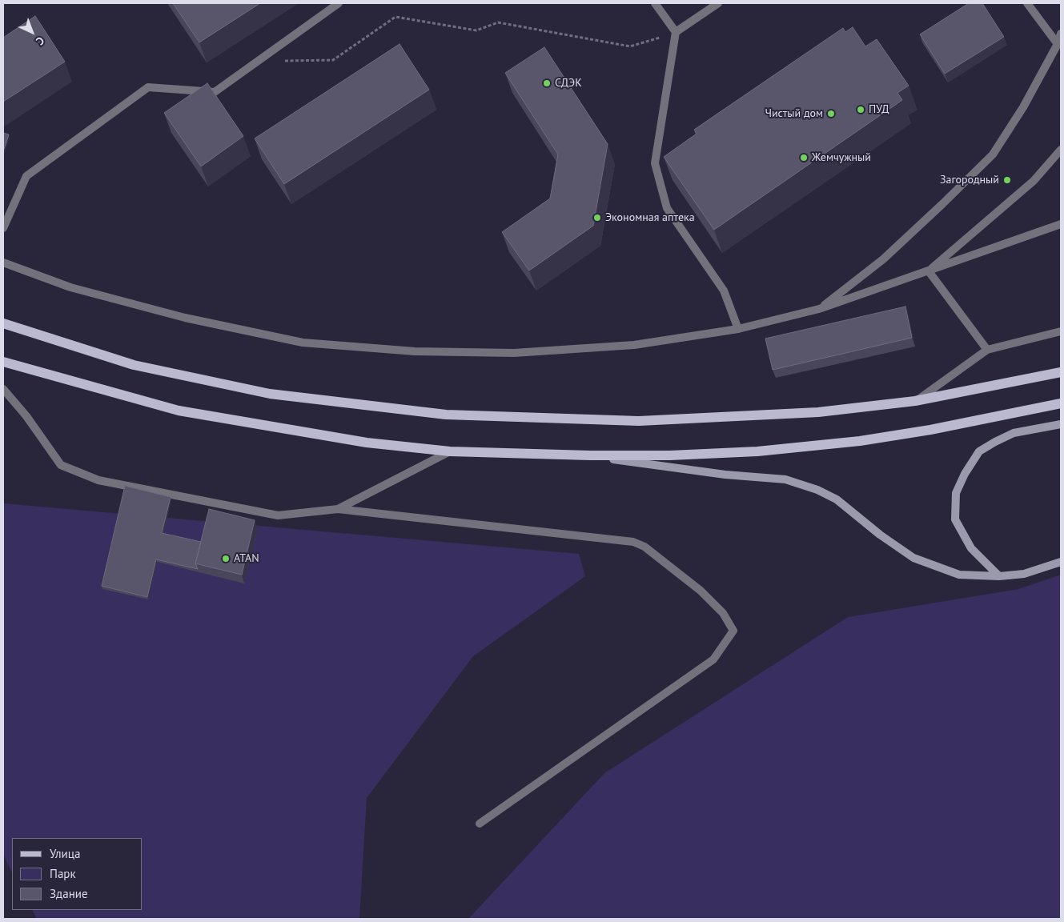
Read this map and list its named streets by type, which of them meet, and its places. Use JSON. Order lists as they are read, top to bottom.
{
  "places": [
    "СДЭК",
    "ПУД",
    "Чистый дом",
    "Жемчужный",
    "Загородный",
    "Экономная аптека",
    "ATAN"
  ],
  "legend": ["Улица", "Парк", "Здание"],
  "north": "bottom right"
}
